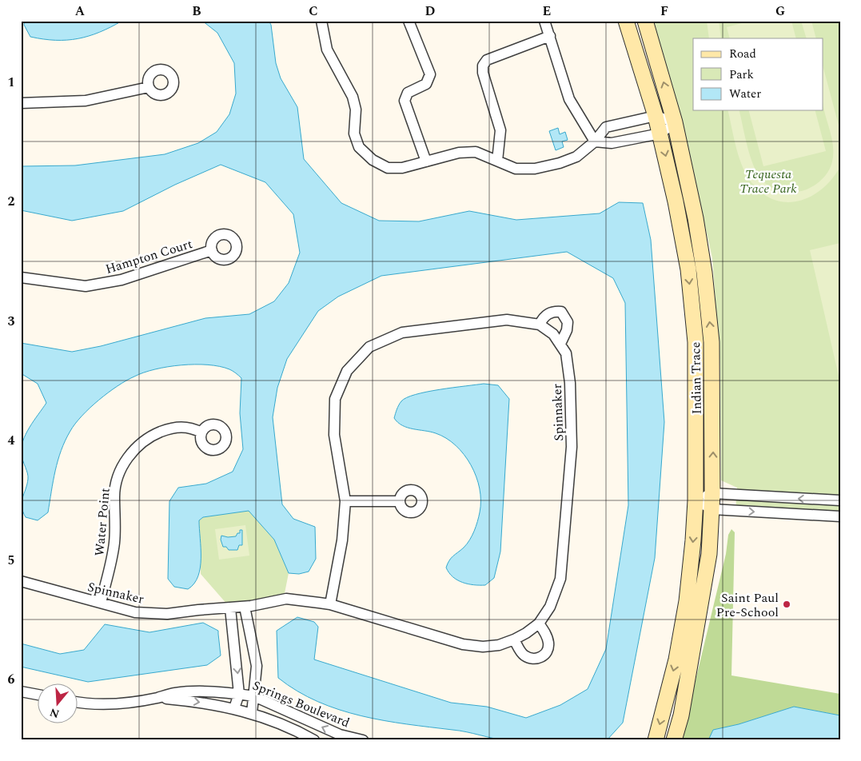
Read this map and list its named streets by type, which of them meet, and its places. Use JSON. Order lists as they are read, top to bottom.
{
  "streets": {
    "main road": ["Indian Trace"],
    "street": [
      "Hampton Court",
      "Spinnaker",
      "Water Point",
      "Springs Boulevard"
    ]
  },
  "crossings": [
    ["Spinnaker", "Water Point"]
  ],
  "parks": ["Tequesta Trace Park"],
  "places": ["Saint Paul Pre-School"],
  "legend": ["Road", "Park", "Water"],
  "north": "bottom",
  "grid": {
    "columns": [
      "A",
      "B",
      "C",
      "D",
      "E",
      "F",
      "G"
    ],
    "rows": [
      "1",
      "2",
      "3",
      "4",
      "5",
      "6"
    ]
  }
}
